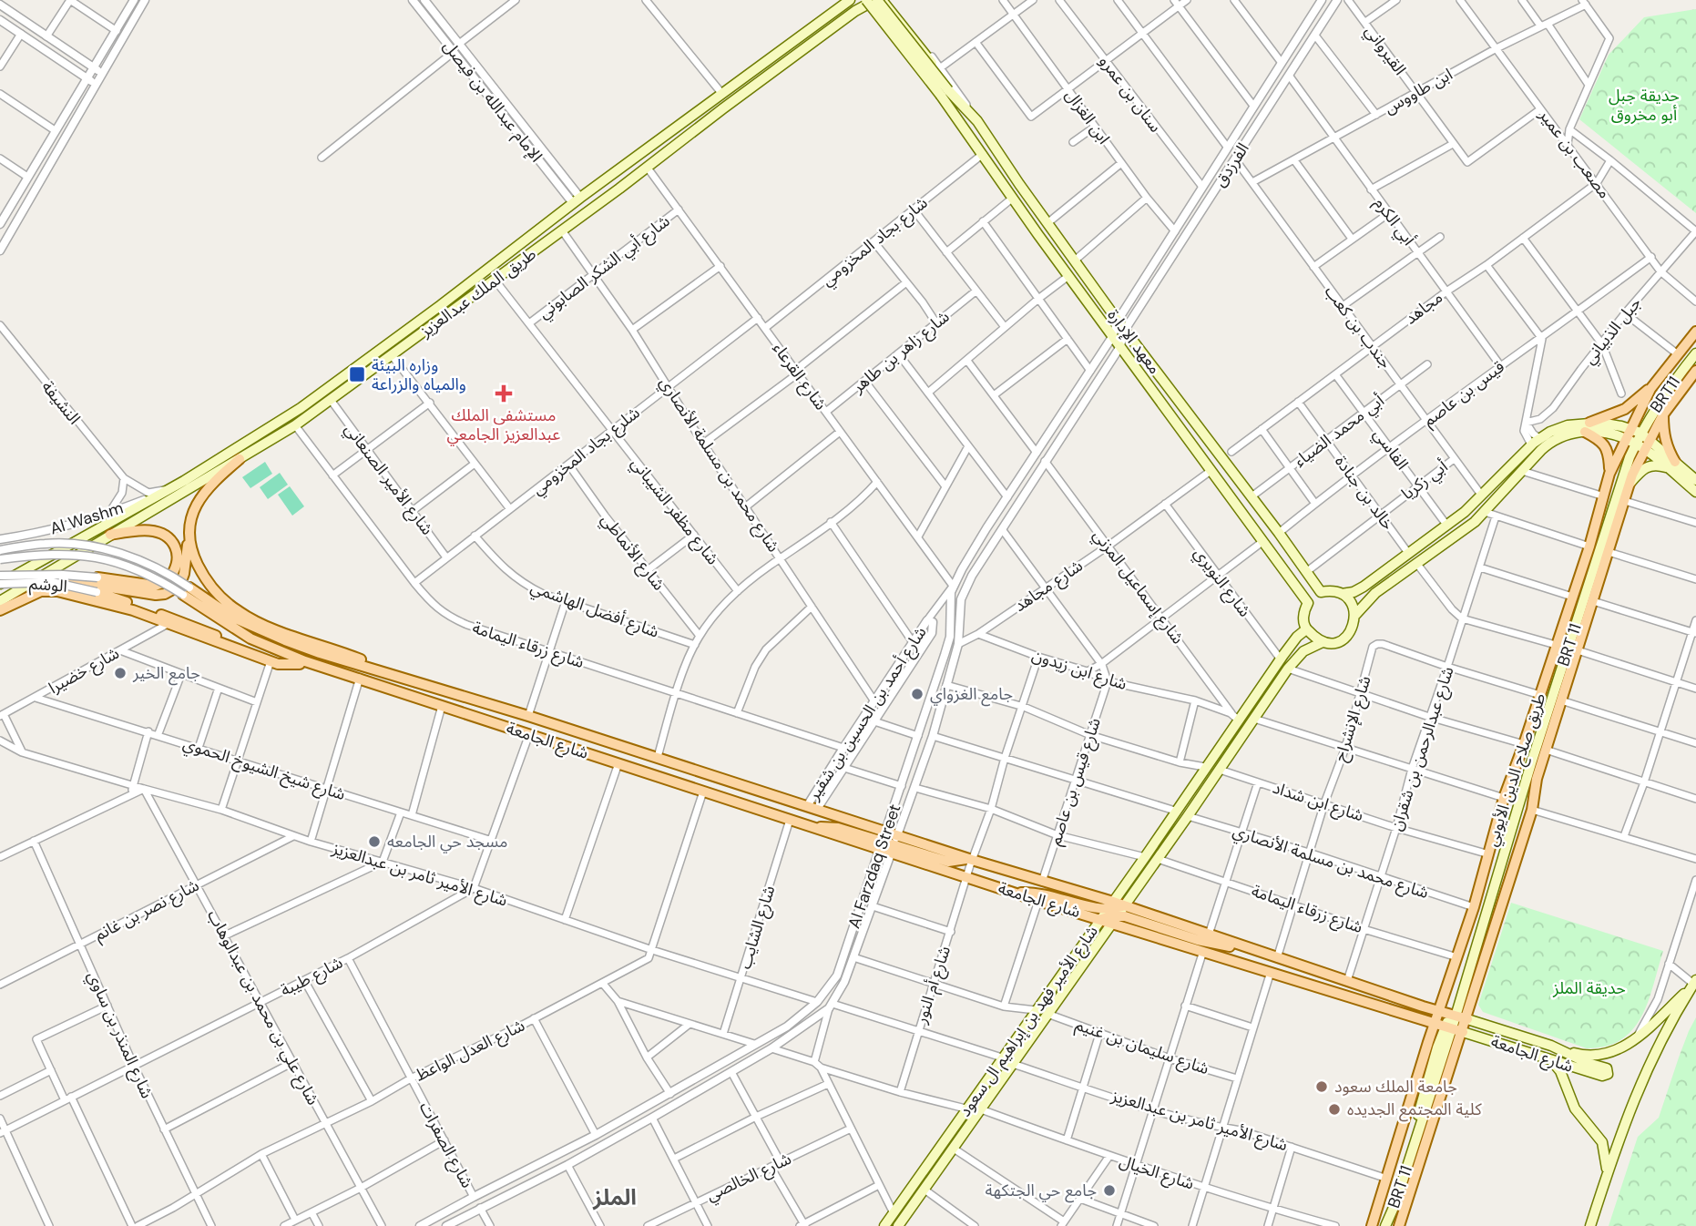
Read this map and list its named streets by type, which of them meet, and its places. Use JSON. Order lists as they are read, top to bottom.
{
  "streets": {
    "main road": [
      "طريق الملك عبدالعزيز",
      "معهد الإدارة",
      "BRT11",
      "BRT 11",
      "شارع الجامعة",
      "طريق صلاح الدين الأيوبي",
      "شارع الأمير فهد بن إبراهيم ال سعود"
    ],
    "street": [
      "القيرواني",
      "ابن طاووس",
      "سنان بن عمرو",
      "الإمام عبدالله بن فيصل",
      "ابن الغزال",
      "مصعب بن عمير",
      "الفرزدق",
      "أبي الكرم",
      "شارع بجاد المخزومي",
      "شارع أبي الشكر الصابوني",
      "مجاهد",
      "جندب بن كعب",
      "جبل الذبياني",
      "شارع زاهر بن طاهر",
      "شارع القرعاء",
      "قيس بن عاصم",
      "النشيفة",
      "أبي محمد الضياء",
      "الفاسي",
      "شلرع بجاد المخزومي",
      "شارع محمد بن مسلمة الأنصاري",
      "شارع الأمير الصنعاني",
      "أبي زكريا",
      "خالد بن جنادة",
      "شارع مظفر الشيباني",
      "Al Washm",
      "شارع الأنماطي",
      "شارع النويري",
      "الوشم",
      "شارع مجاهد",
      "شارع إسماعيل المزني",
      "شارع أفضل الهاشمي",
      "شارع زرقاء اليمامة",
      "شارع ابن زيدون",
      "شارع خضيرا",
      "شارع أحمد بن الحسين بن شقير",
      "شارع الإنشراح",
      "شارع عبدالرحمن بن شقران",
      "شارع شيخ الشيوخ الحموي",
      "شارع قيس بن عاصم",
      "شارع ابن شداد",
      "Al Farzdaq Street",
      "شارع الأمير ثامر بن عبدالعزيز",
      "شارع نصر بن غانم",
      "شارع الشايب",
      "شارع طيبة",
      "شارع أم النور",
      "شارع علي بن محمد بن عبدالوهاب",
      "شارع المنذر بن ساوي",
      "شارع سليمان بن غنيم",
      "شارع العدل الواعظ",
      "شارع الصفرات",
      "شارع الخيال",
      "شارع الخالصي"
    ]
  },
  "crossings": [
    ["القيرواني", "ابن طاووس"],
    ["القيرواني", "مصعب بن عمير"],
    ["ابن طاووس", "مصعب بن عمير"],
    ["ابن طاووس", "أبي الكرم"],
    ["ابن طاووس", "جندب بن كعب"],
    ["سنان بن عمرو", "الفرزدق"],
    ["الإمام عبدالله بن فيصل", "طريق الملك عبدالعزيز"],
    ["ابن الغزال", "الفرزدق"],
    ["مصعب بن عمير", "مجاهد"],
    ["مصعب بن عمير", "جبل الذبياني"],
    ["مصعب بن عمير", "قيس بن عاصم"],
    ["الفرزدق", "أبي الكرم"],
    ["الفرزدق", "جندب بن كعب"],
    ["الفرزدق", "معهد الإدارة"],
    ["الفرزدق", "Al Farzdaq Street"],
    ["أبي الكرم", "مجاهد"],
    ["أبي الكرم", "قيس بن عاصم"],
    ["شارع بجاد المخزومي", "معهد الإدارة"],
    ["شارع بجاد المخزومي", "شارع القرعاء"],
    ["شارع أبي الشكر الصابوني", "شارع القرعاء"],
    ["شارع أبي الشكر الصابوني", "شارع محمد بن مسلمة الأنصاري"],
    ["شارع أبي الشكر الصابوني", "شارع مظفر الشيباني"],
    ["طريق الملك عبدالعزيز", "شارع القرعاء"],
    ["طريق الملك عبدالعزيز", "شارع محمد بن مسلمة الأنصاري"],
    ["طريق الملك عبدالعزيز", "شارع الأمير الصنعاني"],
    ["طريق الملك عبدالعزيز", "شارع مظفر الشيباني"],
    ["طريق الملك عبدالعزيز", "Al Washm"],
    ["طريق الملك عبدالعزيز", "الوشم"],
    ["طريق الملك عبدالعزيز", "شارع زرقاء اليمامة"],
    ["مجاهد", "جندب بن كعب"],
    ["مجاهد", "الفاسي"],
    ["مجاهد", "خالد بن جنادة"],
    ["جندب بن كعب", "قيس بن عاصم"],
    ["جندب بن كعب", "أبي محمد الضياء"],
    ["جندب بن كعب", "أبي زكريا"],
    ["معهد الإدارة", "قيس بن عاصم"],
    ["معهد الإدارة", "أبي محمد الضياء"],
    ["معهد الإدارة", "أبي زكريا"],
    ["معهد الإدارة", "شارع مجاهد"],
    ["معهد الإدارة", "Al Farzdaq Street"],
    ["معهد الإدارة", "شارع الأمير فهد بن إبراهيم ال سعود"],
    ["شارع زاهر بن طاهر", "شارع القرعاء"],
    ["شارع القرعاء", "شلرع بجاد المخزومي"],
    ["شارع القرعاء", "شارع أحمد بن الحسين بن شقير"],
    ["قيس بن عاصم", "الفاسي"],
    ["قيس بن عاصم", "خالد بن جنادة"],
    ["BRT11", "طريق صلاح الدين الأيوبي"],
    ["أبي محمد الضياء", "الفاسي"],
    ["أبي محمد الضياء", "خالد بن جنادة"],
    ["الفاسي", "أبي زكريا"],
    ["شلرع بجاد المخزومي", "شارع محمد بن مسلمة الأنصاري"],
    ["شلرع بجاد المخزومي", "شارع الأمير الصنعاني"],
    ["شلرع بجاد المخزومي", "شارع مظفر الشيباني"],
    ["شلرع بجاد المخزومي", "شارع الأنماطي"],
    ["شلرع بجاد المخزومي", "شارع أفضل الهاشمي"],
    ["شلرع بجاد المخزومي", "شارع زرقاء اليمامة"],
    ["شارع محمد بن مسلمة الأنصاري", "شارع أحمد بن الحسين بن شقير"],
    ["شارع محمد بن مسلمة الأنصاري", "شارع الإنشراح"],
    ["شارع محمد بن مسلمة الأنصاري", "شارع عبدالرحمن بن شقران"],
    ["شارع محمد بن مسلمة الأنصاري", "طريق صلاح الدين الأيوبي"],
    ["أبي زكريا", "خالد بن جنادة"],
    ["شارع النويري", "شارع مجاهد"],
    ["شارع النويري", "شارع الأمير فهد بن إبراهيم ال سعود"],
    ["شارع مجاهد", "شارع إسماعيل المزني"],
    ["شارع مجاهد", "شارع ابن زيدون"],
    ["شارع إسماعيل المزني", "شارع ابن زيدون"],
    ["شارع إسماعيل المزني", "Al Farzdaq Street"],
    ["شارع إسماعيل المزني", "شارع الأمير فهد بن إبراهيم ال سعود"],
    ["شارع زرقاء اليمامة", "شارع أحمد بن الحسين بن شقير"],
    ["شارع زرقاء اليمامة", "شارع الإنشراح"],
    ["شارع زرقاء اليمامة", "شارع عبدالرحمن بن شقران"],
    ["شارع زرقاء اليمامة", "طريق صلاح الدين الأيوبي"],
    ["BRT 11", "شارع الجامعة"],
    ["BRT 11", "طريق صلاح الدين الأيوبي"],
    ["شارع ابن زيدون", "شارع قيس بن عاصم"],
    ["شارع ابن زيدون", "شارع الأمير فهد بن إبراهيم ال سعود"],
    ["شارع خضيرا", "شارع شيخ الشيوخ الحموي"],
    ["شارع أحمد بن الحسين بن شقير", "شارع الجامعة"],
    ["شارع أحمد بن الحسين بن شقير", "Al Farzdaq Street"],
    ["شارع الإنشراح", "شارع الجامعة"],
    ["شارع الإنشراح", "شارع عبدالرحمن بن شقران"],
    ["شارع الإنشراح", "طريق صلاح الدين الأيوبي"],
    ["شارع الإنشراح", "شارع ابن شداد"],
    ["شارع الجامعة", "شارع عبدالرحمن بن شقران"],
    ["شارع الجامعة", "طريق صلاح الدين الأيوبي"],
    ["شارع الجامعة", "شارع قيس بن عاصم"],
    ["شارع الجامعة", "Al Farzdaq Street"],
    ["شارع الجامعة", "شارع الشايب"],
    ["شارع الجامعة", "شارع أم النور"],
    ["شارع الجامعة", "شارع الأمير فهد بن إبراهيم ال سعود"],
    ["شارع عبدالرحمن بن شقران", "شارع ابن شداد"],
    ["طريق صلاح الدين الأيوبي", "شارع ابن شداد"],
    ["طريق صلاح الدين الأيوبي", "شارع الأمير ثامر بن عبدالعزيز"],
    ["Al Farzdaq Street", "شارع الأمير ثامر بن عبدالعزيز"],
    ["Al Farzdaq Street", "شارع الصفرات"],
    ["شارع الأمير ثامر بن عبدالعزيز", "شارع نصر بن غانم"],
    ["شارع الأمير ثامر بن عبدالعزيز", "شارع الشايب"],
    ["شارع الأمير ثامر بن عبدالعزيز", "شارع طيبة"],
    ["شارع الأمير ثامر بن عبدالعزيز", "شارع علي بن محمد بن عبدالوهاب"],
    ["شارع الأمير ثامر بن عبدالعزيز", "شارع الأمير فهد بن إبراهيم ال سعود"],
    ["شارع الأمير ثامر بن عبدالعزيز", "شارع العدل الواعظ"],
    ["شارع نصر بن غانم", "شارع علي بن محمد بن عبدالوهاب"],
    ["شارع نصر بن غانم", "شارع المنذر بن ساوي"],
    ["شارع طيبة", "شارع علي بن محمد بن عبدالوهاب"],
    ["شارع طيبة", "شارع المنذر بن ساوي"],
    ["شارع طيبة", "شارع الصفرات"],
    ["شارع علي بن محمد بن عبدالوهاب", "شارع العدل الواعظ"],
    ["شارع الأمير فهد بن إبراهيم ال سعود", "شارع سليمان بن غنيم"],
    ["شارع الأمير فهد بن إبراهيم ال سعود", "شارع الخيال"],
    ["شارع المنذر بن ساوي", "شارع العدل الواعظ"],
    ["شارع العدل الواعظ", "شارع الصفرات"]
  ],
  "districts": ["الملز"],
  "parks": ["حديقة جبل أبو مخروق", "حديقة الملز"],
  "places": {
    "transit": ["وزاره البيئة والمياه والزراعة"],
    "health": ["مستشفى الملك عبدالعزيز الجامعي"],
    "other": [
      "جامع الخير",
      "جامع الغزواي",
      "مسجد حي الجامعه",
      "جامعة الملك سعود",
      "كلية المجتمع الجديده",
      "جامع حي الجتكهة"
    ]
  }
}
